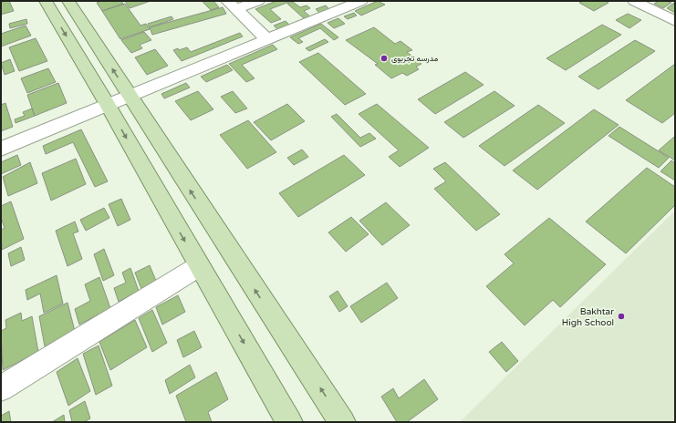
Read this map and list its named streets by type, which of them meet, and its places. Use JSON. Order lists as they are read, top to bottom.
{
  "places": ["مدرسه تجربوى", "Bakhtar High School"]
}
